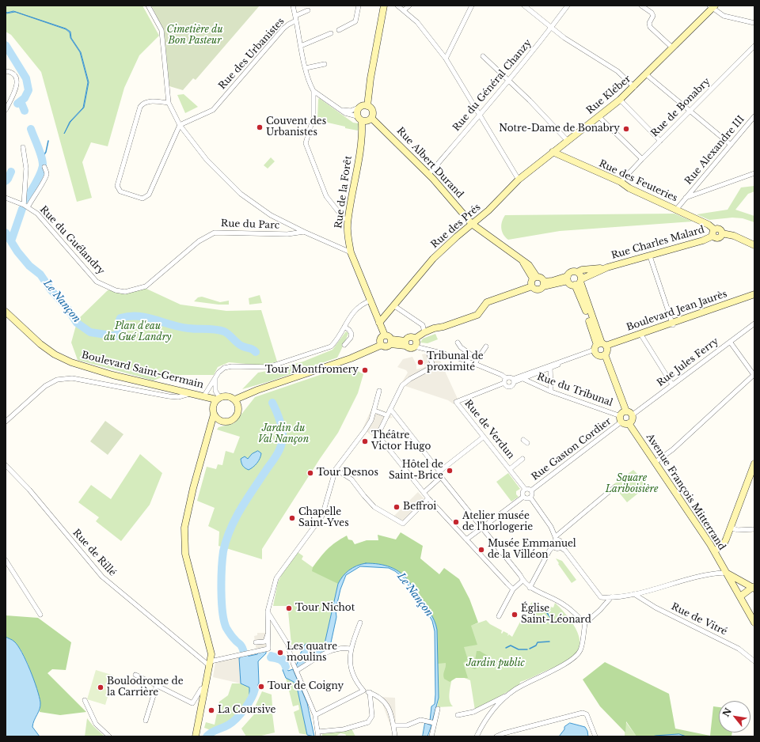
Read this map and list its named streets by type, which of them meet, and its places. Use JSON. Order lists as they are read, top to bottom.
{
  "streets": {
    "main road": [
      "Rue Kléber",
      "Rue Albert Durand",
      "Rue des Feuteries",
      "Rue de la Forêt",
      "Rue des Prés",
      "Rue Charles Malard",
      "Boulevard Jean Jaurès",
      "Boulevard Saint-Germain",
      "Avenue François Mitterrand"
    ],
    "street": [
      "Rue des Urbanistes",
      "Rue du Général Chanzy",
      "Rue de Bonabry",
      "Rue Alexandre III",
      "Rue du Parc",
      "Rue du Guélandry",
      "Rue Jules Ferry",
      "Rue du Tribunal",
      "Rue de Verdun",
      "Rue Gaston Cordier",
      "Rue de Rillé",
      "Rue de Vitré"
    ]
  },
  "crossings": [
    ["Rue du Général Chanzy", "Rue Albert Durand"],
    ["Rue Kléber", "Rue des Feuteries"],
    ["Rue Kléber", "Rue des Prés"],
    ["Rue de Bonabry", "Rue des Feuteries"],
    ["Rue Alexandre III", "Rue des Feuteries"],
    ["Rue Albert Durand", "Rue de la Forêt"],
    ["Rue Albert Durand", "Rue des Prés"],
    ["Rue des Feuteries", "Rue des Prés"],
    ["Rue des Feuteries", "Rue Charles Malard"],
    ["Rue de la Forêt", "Rue des Prés"],
    ["Rue du Parc", "Rue du Guélandry"],
    ["Boulevard Jean Jaurès", "Rue du Tribunal"],
    ["Rue Jules Ferry", "Rue du Tribunal"],
    ["Rue Jules Ferry", "Rue Gaston Cordier"],
    ["Rue Jules Ferry", "Avenue François Mitterrand"],
    ["Rue du Tribunal", "Rue Gaston Cordier"],
    ["Rue du Tribunal", "Avenue François Mitterrand"],
    ["Rue de Verdun", "Rue Gaston Cordier"],
    ["Rue Gaston Cordier", "Avenue François Mitterrand"]
  ],
  "water": ["Le Nançon"],
  "parks": [
    "Cimetière du Bon Pasteur",
    "Plan d'eau du Gué Landry",
    "Jardin du Val Nançon",
    "Square Lariboisière",
    "Jardin public"
  ],
  "places": [
    "Couvent des Urbanistes",
    "Notre-Dame de Bonabry",
    "Tribunal de proximité",
    "Tour Montfromery",
    "Théâtre Victor Hugo",
    "Hôtel de Saint-Brice",
    "Tour Desnos",
    "Beffroi",
    "Chapelle Saint-Yves",
    "Atelier musée de l'horlogerie",
    "Musée Emmanuel de la Villéon",
    "Tour Nichot",
    "Église Saint-Léonard",
    "Les quatre moulins",
    "Tour de Coigny",
    "Boulodrome de la Carrière",
    "La Coursive"
  ],
  "north": "top left"
}
